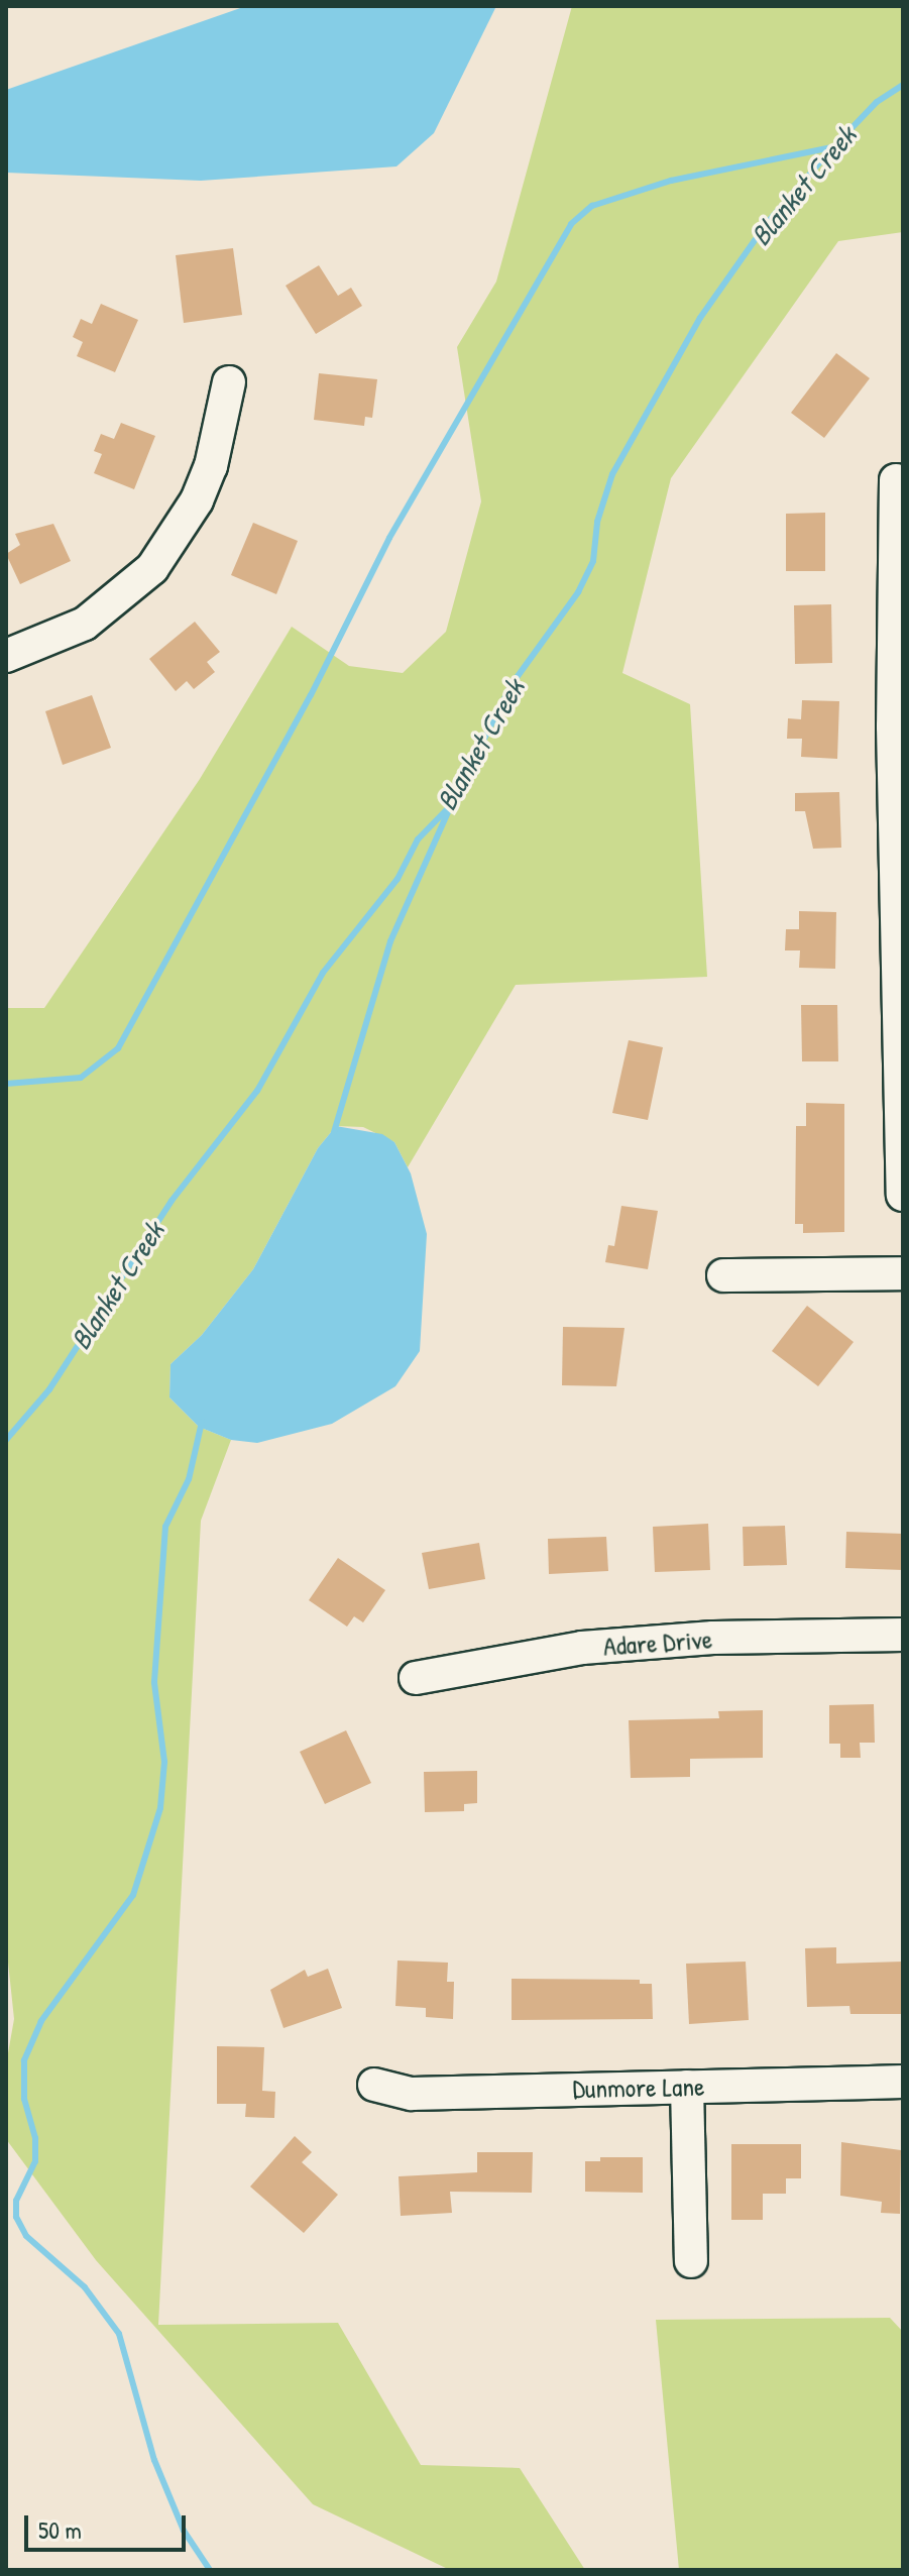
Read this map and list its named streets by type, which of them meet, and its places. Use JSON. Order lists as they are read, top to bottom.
{
  "streets": {
    "street": ["Adare Drive", "Dunmore Lane"]
  },
  "water": ["Blanket Creek"],
  "scale_bar": "50 m"
}
